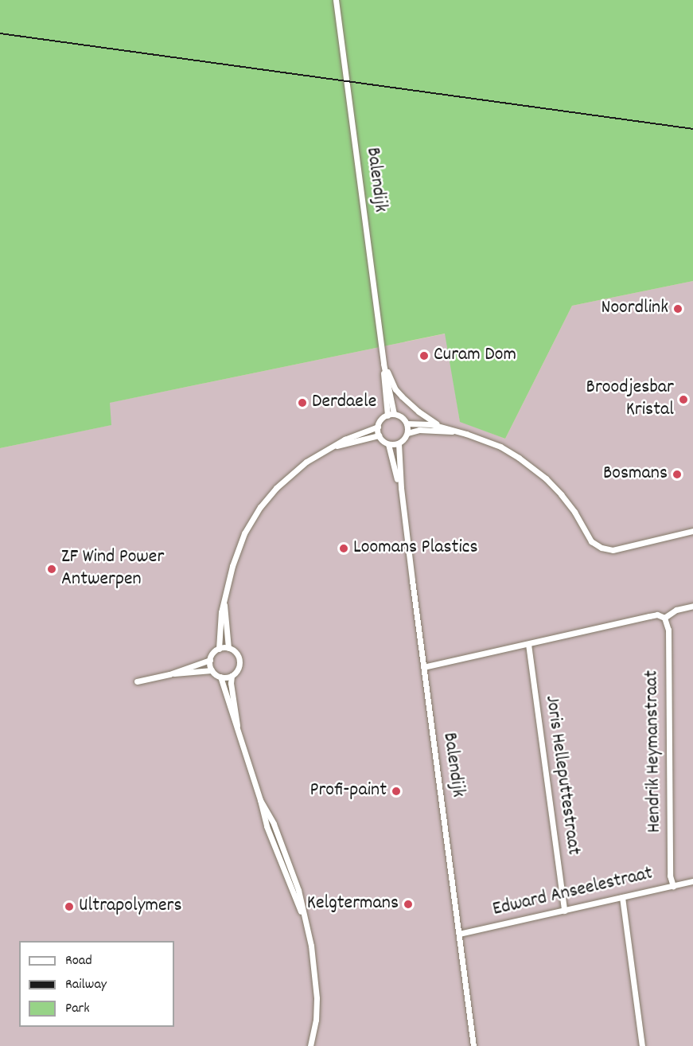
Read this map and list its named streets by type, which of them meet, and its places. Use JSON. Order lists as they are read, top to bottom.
{
  "streets": {
    "street": [
      "Balendijk",
      "Hendrik Heymanstraat",
      "Joris Helleputtestraat",
      "Edward Anseelestraat"
    ]
  },
  "crossings": [
    ["Balendijk", "Edward Anseelestraat"],
    ["Hendrik Heymanstraat", "Edward Anseelestraat"],
    ["Joris Helleputtestraat", "Edward Anseelestraat"]
  ],
  "places": [
    "Noordlink",
    "Curam Dom",
    "Broodjesbar Kristal",
    "Derdaele",
    "Bosmans",
    "Loomans Plastics",
    "ZF Wind Power Antwerpen",
    "Profi-paint",
    "Kelgtermans",
    "Ultrapolymers"
  ],
  "legend": ["Road", "Railway", "Park"]
}
